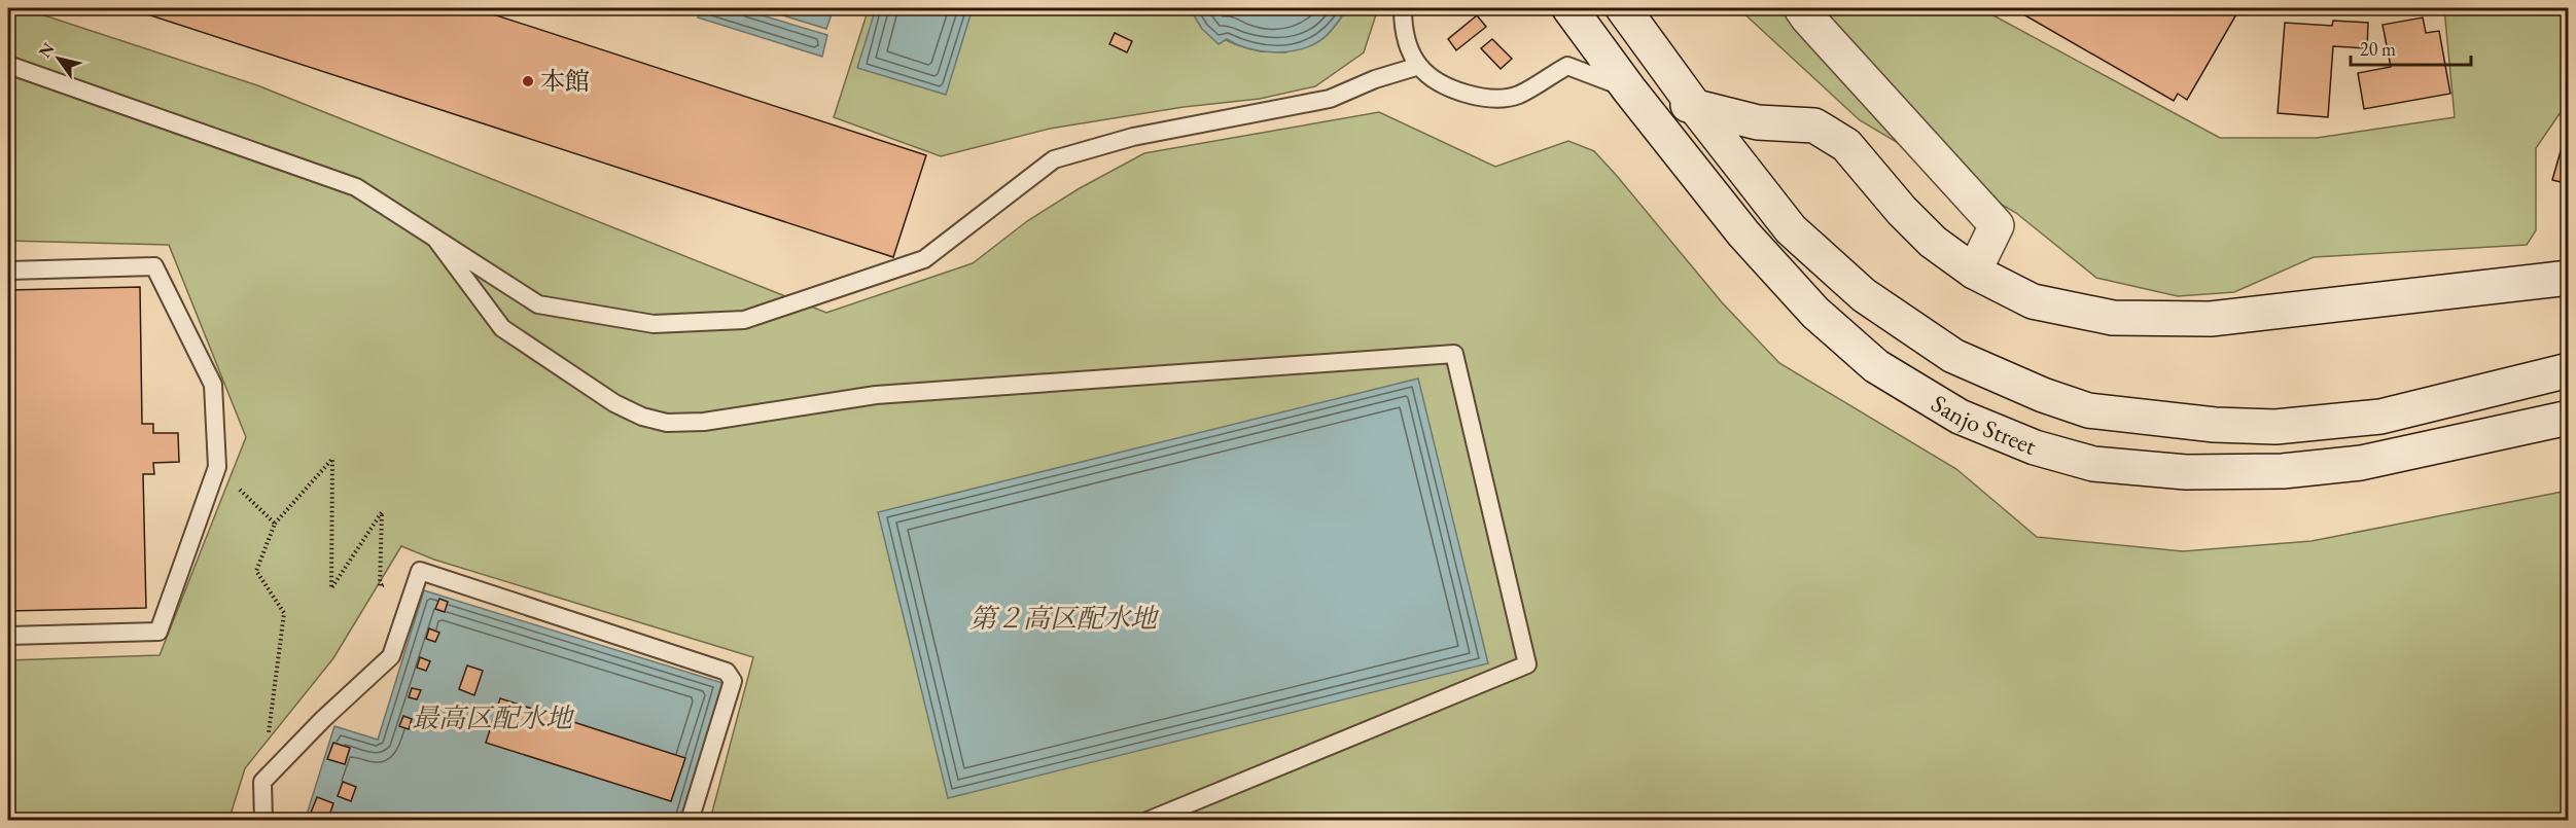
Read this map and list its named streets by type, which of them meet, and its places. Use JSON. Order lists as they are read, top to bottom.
{
  "streets": {
    "main road": ["Sanjo Street"]
  },
  "water": ["第２高区配水地", "最高区配水地"],
  "places": ["本館"],
  "scale_bar": "20 m",
  "north": "top left"
}
